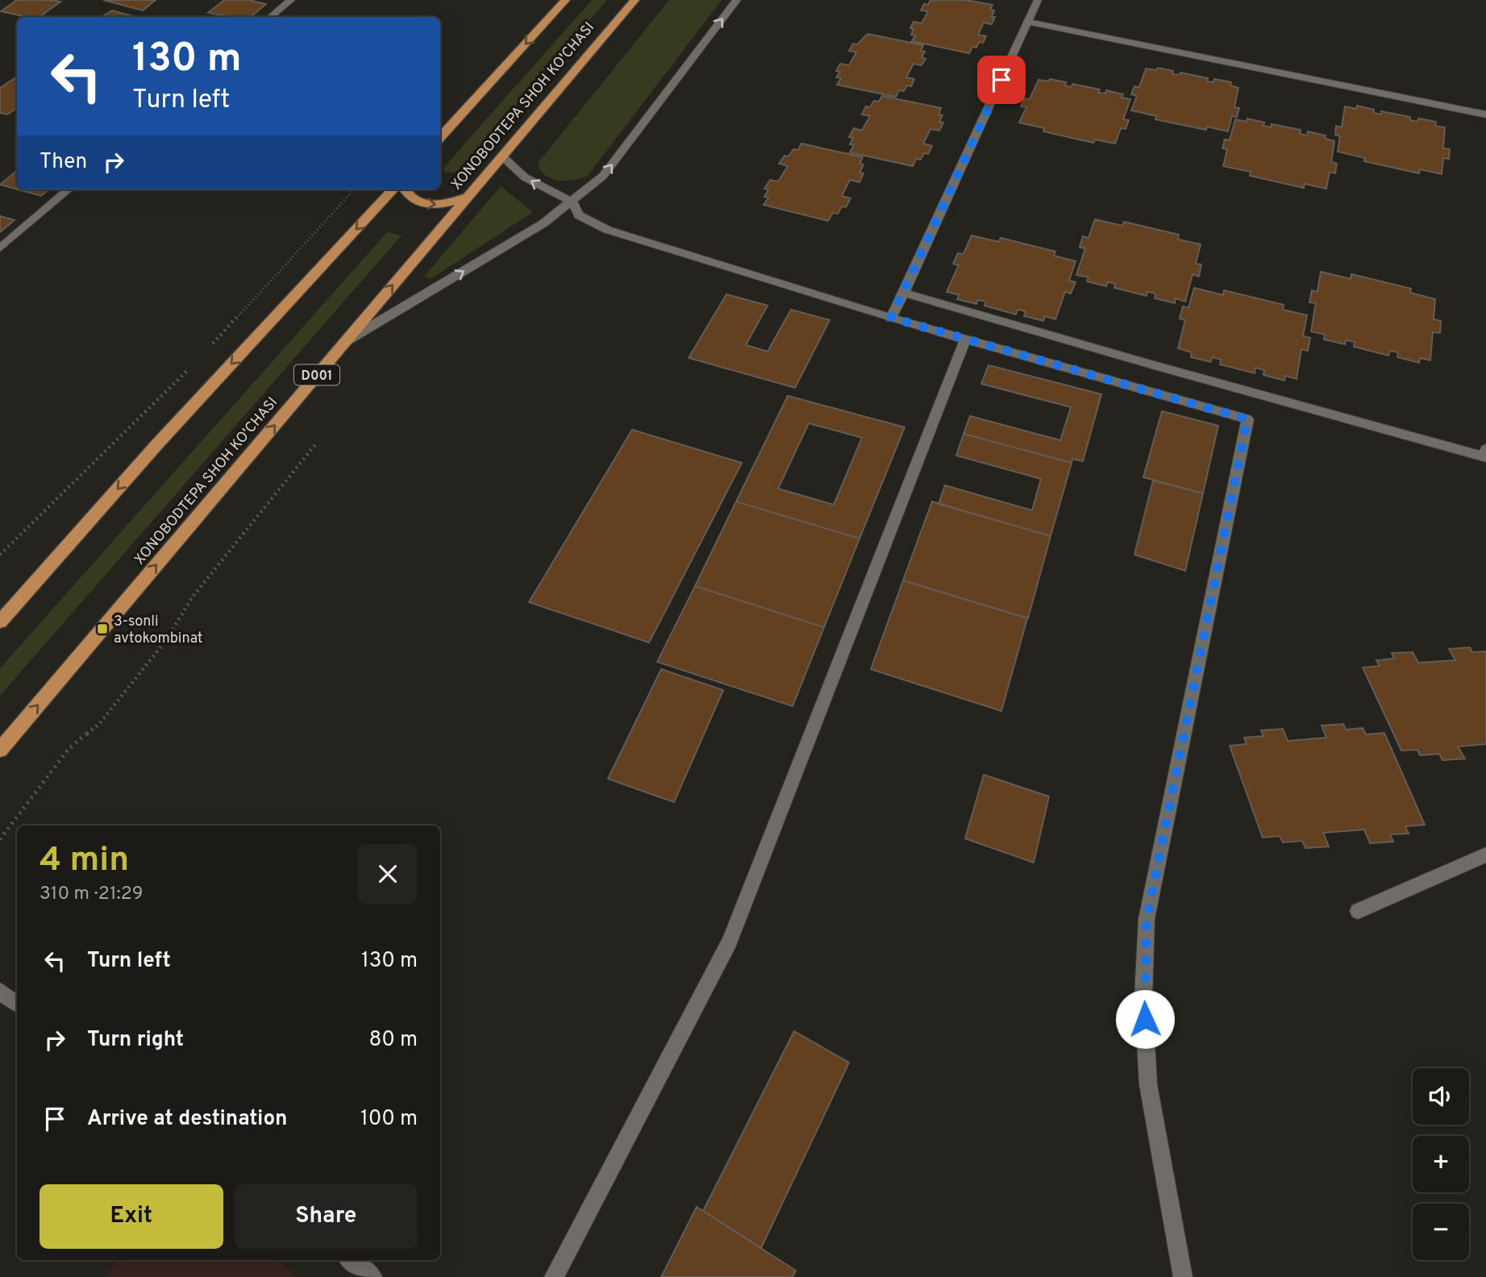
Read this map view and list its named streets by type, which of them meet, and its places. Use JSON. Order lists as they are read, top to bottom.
{
  "streets": {
    "highway": ["XONOBODTEPA SHOH KO'CHASI", "D001"]
  },
  "places": {
    "transit": ["3-sonli avtokombinat"]
  },
  "page": {
    "turn": ["130 m", "Turn left"],
    "then": "Then",
    "heading": ["4 min", "310 m · 21:29"],
    "list": [
      {
        "name": "Turn left",
        "value": "130 m"
      },
      {
        "name": "Turn right",
        "value": "80 m"
      },
      {
        "name": "Arrive at destination",
        "value": "100 m"
      }
    ],
    "map_buttons": ["+", "−"],
    "buttons": ["Exit", "Share"]
  }
}
